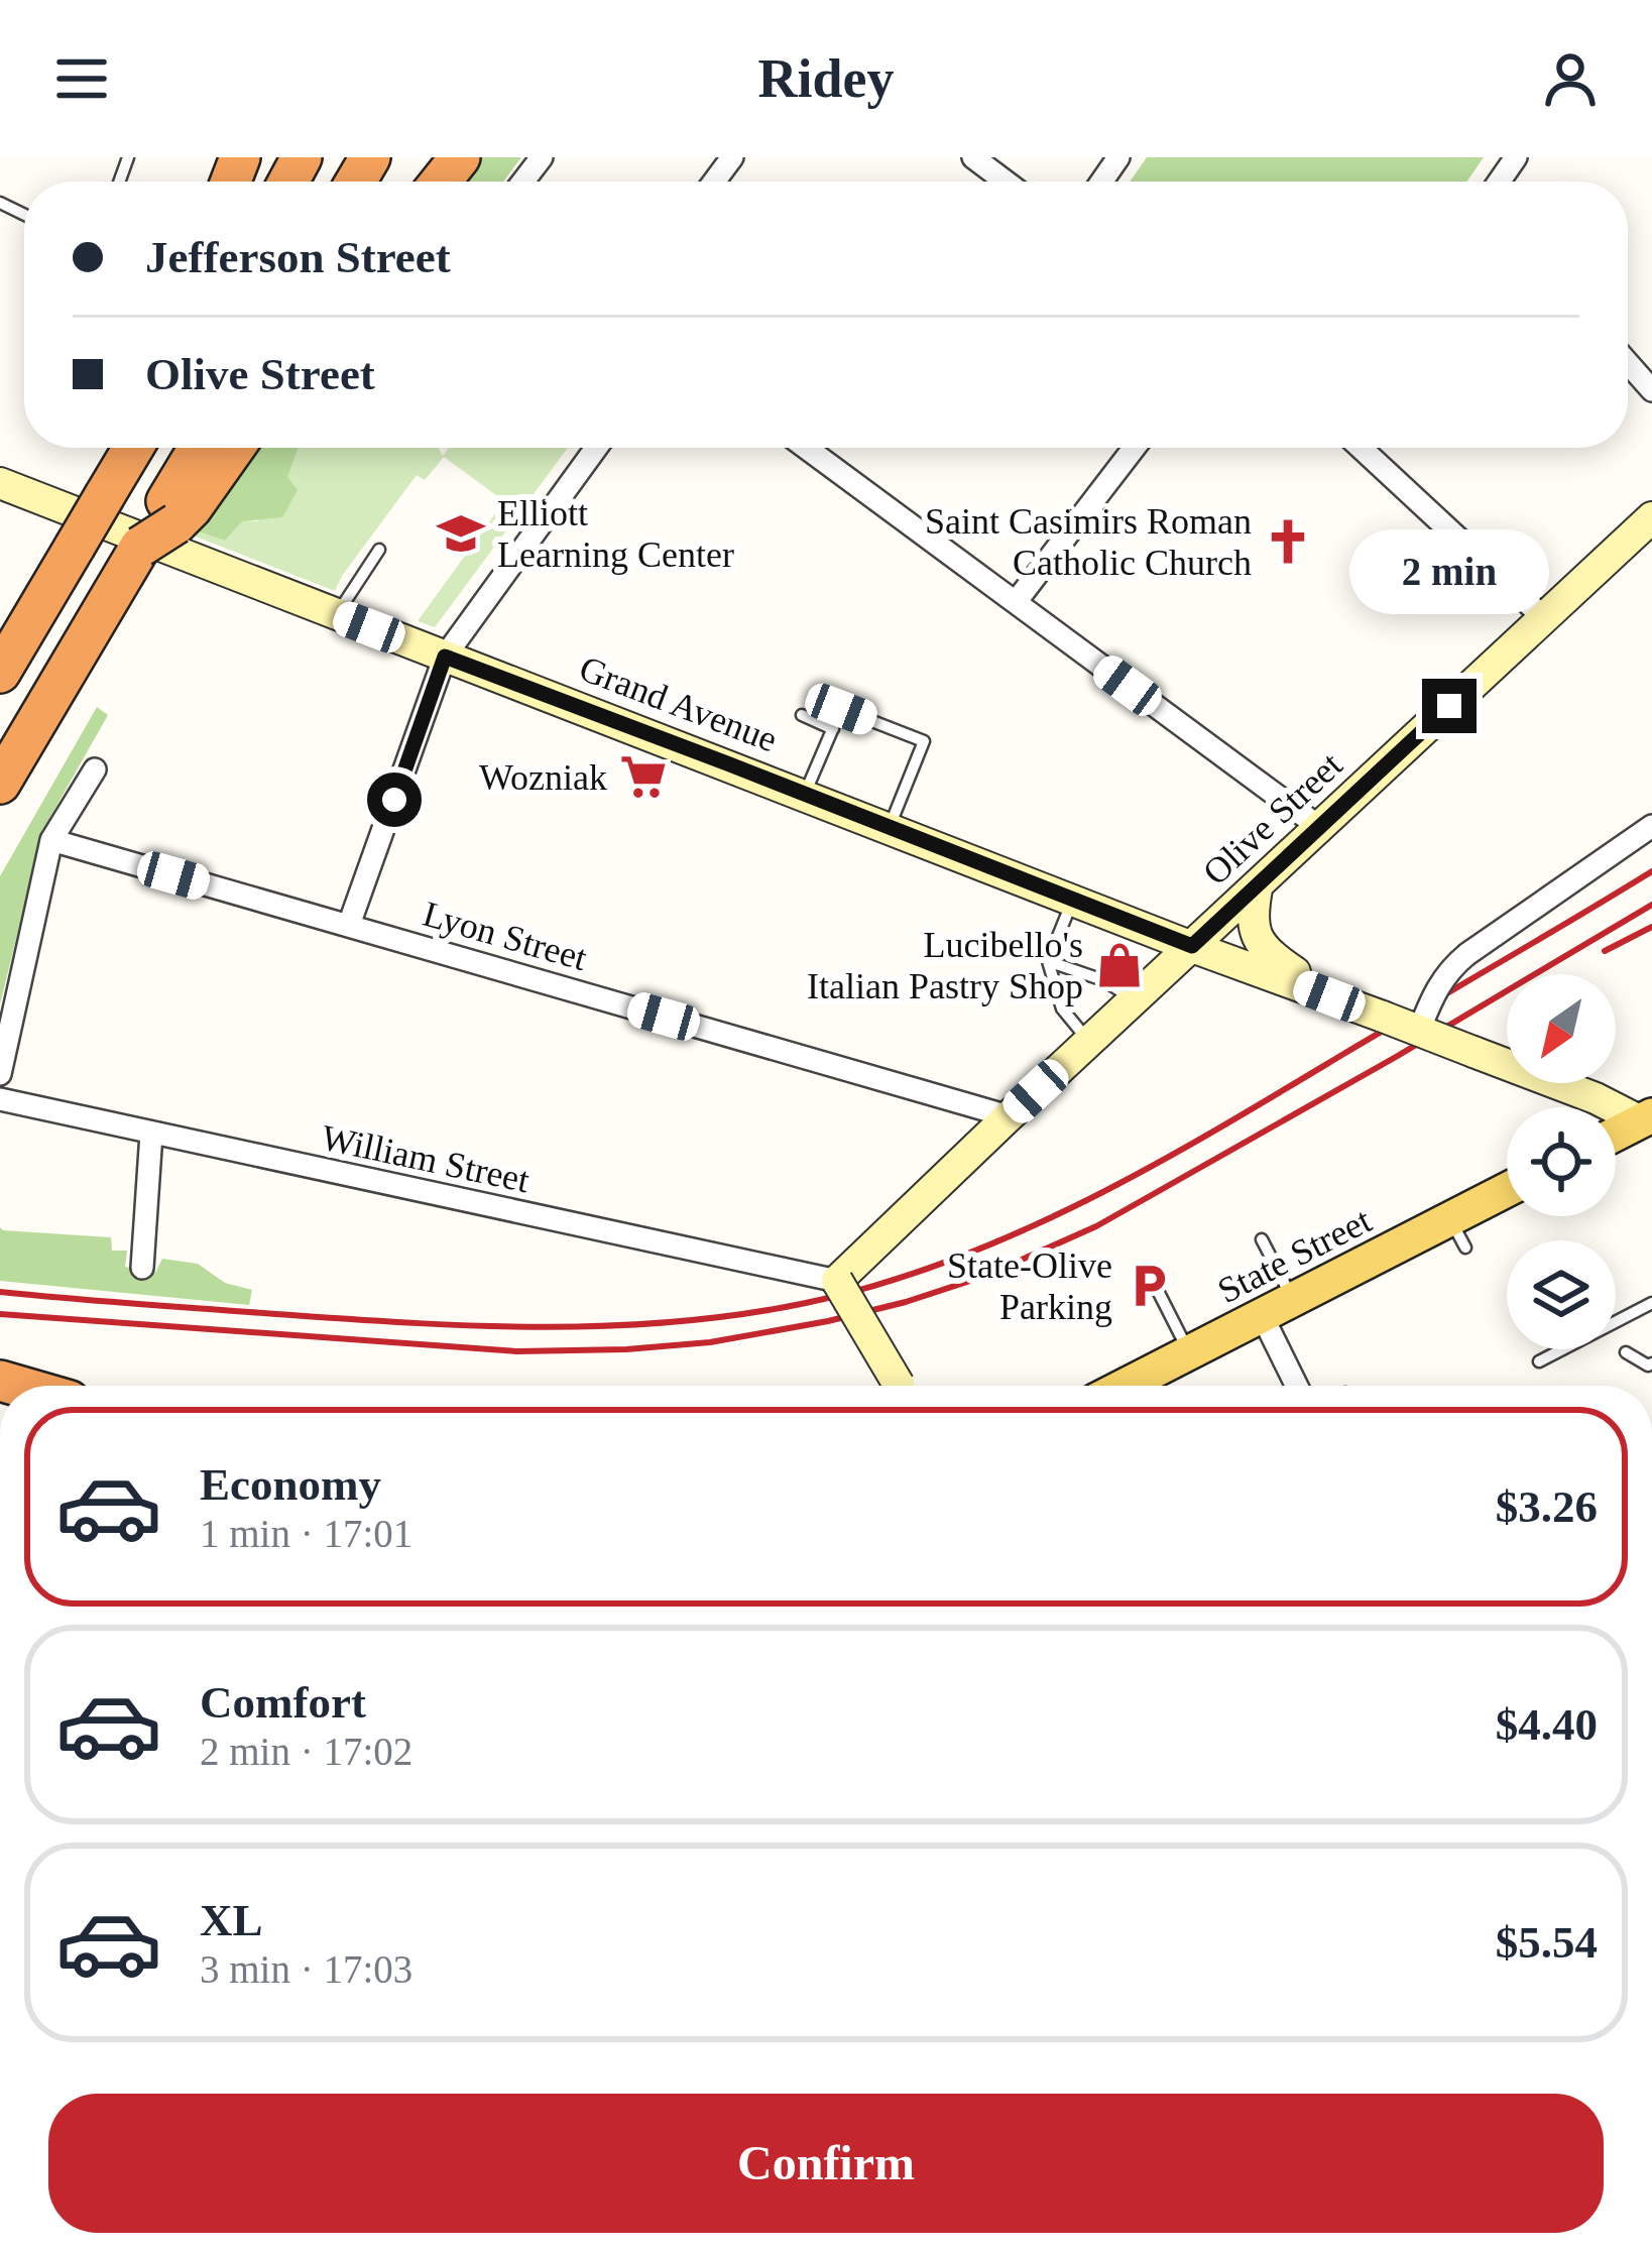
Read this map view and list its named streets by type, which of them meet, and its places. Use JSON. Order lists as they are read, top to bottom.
{
  "streets": {
    "main road": ["Grand Avenue", "Olive Street", "State Street"],
    "street": ["Lyon Street", "William Street"]
  },
  "crossings": [
    ["Grand Avenue", "Olive Street"],
    ["Olive Street", "Lyon Street"],
    ["Olive Street", "William Street"]
  ],
  "places": {
    "school or university": ["Elliott Learning Center"],
    "church": ["Saint Casimirs Roman Catholic Church"],
    "supermarket": ["Wozniak"],
    "shop": ["Lucibello's Italian Pastry Shop"],
    "parking": ["State-Olive Parking"]
  },
  "north": "bottom left",
  "page": {
    "header": "Ridey",
    "banner": ["Jefferson Street", "Olive Street"],
    "bubble": "2 min",
    "list": [
      {
        "name": "Economy",
        "note": "1 min · 17:01",
        "value": "$3.26"
      },
      {
        "name": "Comfort",
        "note": "2 min · 17:02",
        "value": "$4.40"
      },
      {
        "name": "XL",
        "note": "3 min · 17:03",
        "value": "$5.54"
      }
    ],
    "buttons": "Confirm"
  }
}
